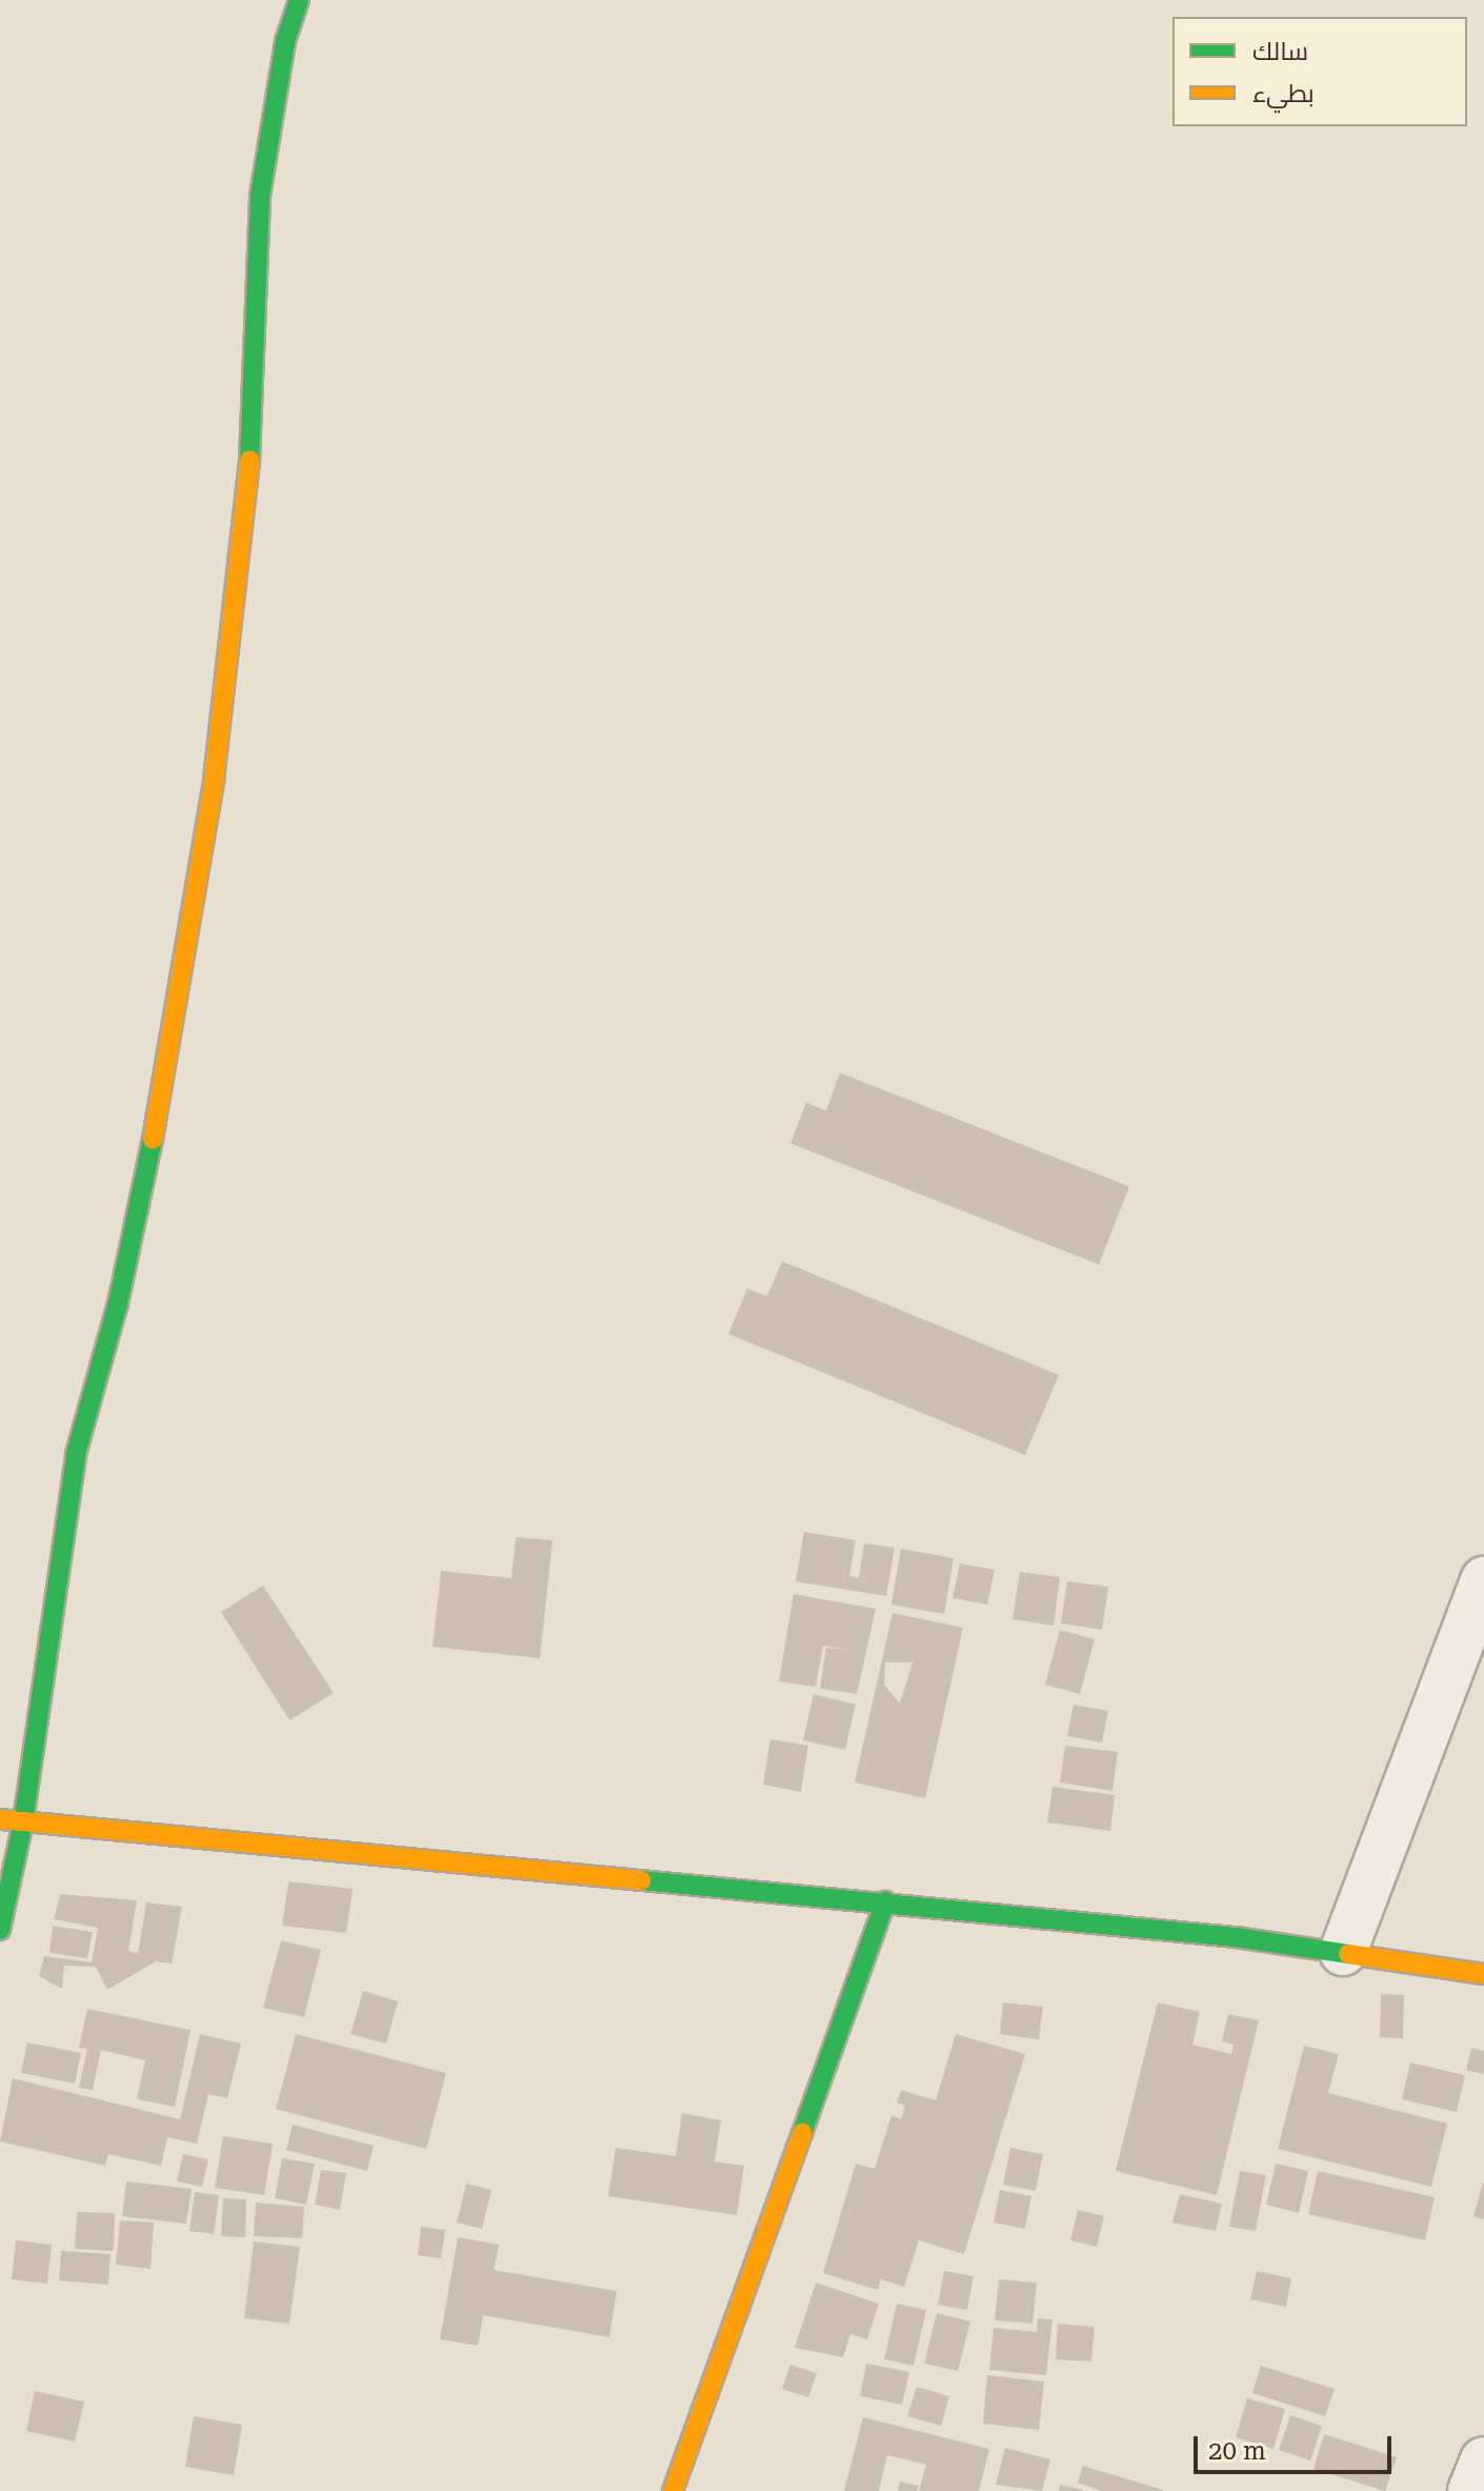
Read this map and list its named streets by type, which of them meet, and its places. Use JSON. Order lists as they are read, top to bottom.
{
  "legend": ["سالك", "بطيء"],
  "scale_bar": "20 m"
}
